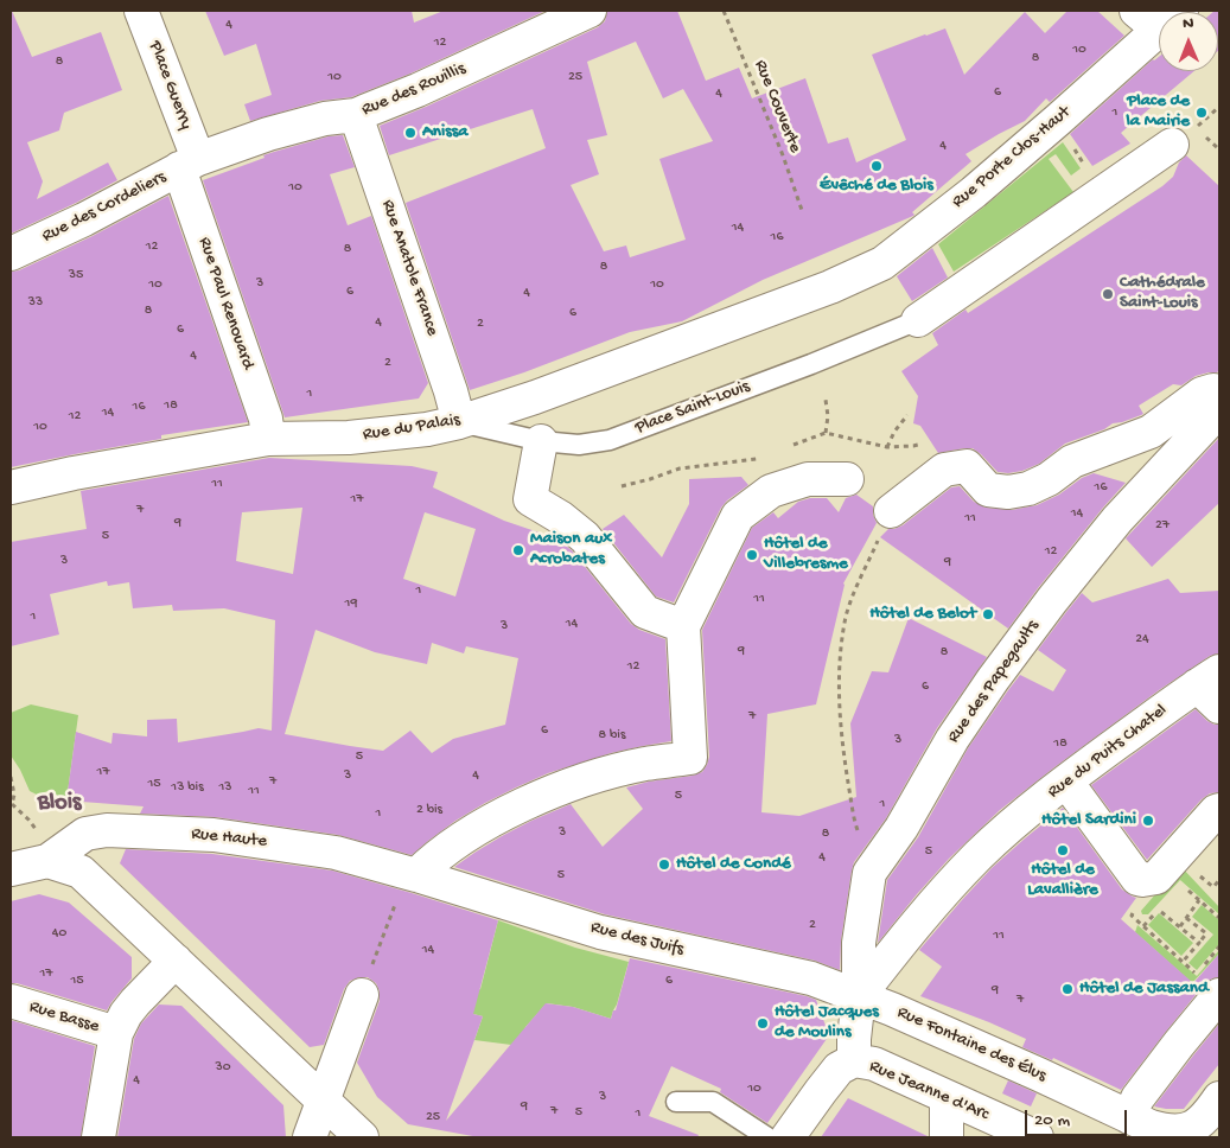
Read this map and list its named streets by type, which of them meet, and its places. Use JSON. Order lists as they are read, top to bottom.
{
  "streets": {
    "street": [
      "Place Guerry",
      "Rue des Rouillis",
      "Rue Porte Clos-Haut",
      "Rue des Cordeliers",
      "Rue Anatole France",
      "Rue Paul Renouard",
      "Rue du Palais",
      "Rue des Papegaults",
      "Rue du Puits Chatel",
      "Rue Haute",
      "Rue des Juifs",
      "Rue Basse",
      "Rue Fontaine des Élus",
      "Rue Jeanne d'Arc"
    ],
    "lane": ["Place Saint-Louis"],
    "path": ["Rue Couverte"]
  },
  "crossings": [
    ["Place Guerry", "Rue des Rouillis"],
    ["Place Guerry", "Rue des Cordeliers"],
    ["Place Guerry", "Rue Paul Renouard"],
    ["Rue des Rouillis", "Rue des Cordeliers"],
    ["Rue des Rouillis", "Rue Anatole France"],
    ["Rue des Rouillis", "Rue Paul Renouard"],
    ["Rue Porte Clos-Haut", "Rue du Palais"],
    ["Rue des Cordeliers", "Rue Paul Renouard"],
    ["Rue Anatole France", "Place Saint-Louis"],
    ["Rue Anatole France", "Rue du Palais"],
    ["Rue Paul Renouard", "Rue du Palais"],
    ["Place Saint-Louis", "Rue du Palais"],
    ["Rue des Papegaults", "Rue du Puits Chatel"],
    ["Rue des Papegaults", "Rue des Juifs"],
    ["Rue des Papegaults", "Rue Fontaine des Élus"],
    ["Rue des Papegaults", "Rue Jeanne d'Arc"],
    ["Rue du Puits Chatel", "Rue des Juifs"],
    ["Rue du Puits Chatel", "Rue Fontaine des Élus"],
    ["Rue Haute", "Rue des Juifs"],
    ["Rue des Juifs", "Rue Fontaine des Élus"]
  ],
  "districts": ["Blois"],
  "places": [
    "Place de la Mairie",
    "Anissa",
    "Évêché de Blois",
    "Cathédrale Saint-Louis",
    "Maison aux Acrobates",
    "Hôtel de Villebresme",
    "Hôtel de Belot",
    "Hôtel Sardini",
    "Hôtel de Lavallière",
    "Hôtel de Condé",
    "Hôtel de Jassand",
    "Hôtel Jacques de Moulins"
  ],
  "house_numbers": [
    "4",
    "12",
    "10",
    "8",
    "8",
    "10",
    "25",
    "6",
    "4",
    "1",
    "4",
    "10",
    "14",
    "16",
    "12",
    "8",
    "8",
    "35",
    "3",
    "10",
    "10",
    "6",
    "4",
    "33",
    "8",
    "6",
    "4",
    "2",
    "6",
    "4",
    "2",
    "1",
    "18",
    "16",
    "14",
    "12",
    "10",
    "11",
    "16",
    "17",
    "7",
    "14",
    "11",
    "9",
    "27",
    "5",
    "12",
    "3",
    "9",
    "1",
    "11",
    "19",
    "1",
    "14",
    "3",
    "24",
    "9",
    "8",
    "12",
    "6",
    "7",
    "6",
    "8 bis",
    "3",
    "18",
    "5",
    "17",
    "3",
    "4",
    "7",
    "15",
    "13 bis",
    "13",
    "11",
    "5",
    "1",
    "2 bis",
    "1",
    "3",
    "8",
    "5",
    "4",
    "5",
    "2",
    "40",
    "11",
    "14",
    "17",
    "15",
    "6",
    "9",
    "7",
    "30",
    "4",
    "10",
    "3",
    "9",
    "7",
    "5",
    "1",
    "25"
  ],
  "scale_bar": "20 m",
  "north": "top"
}
